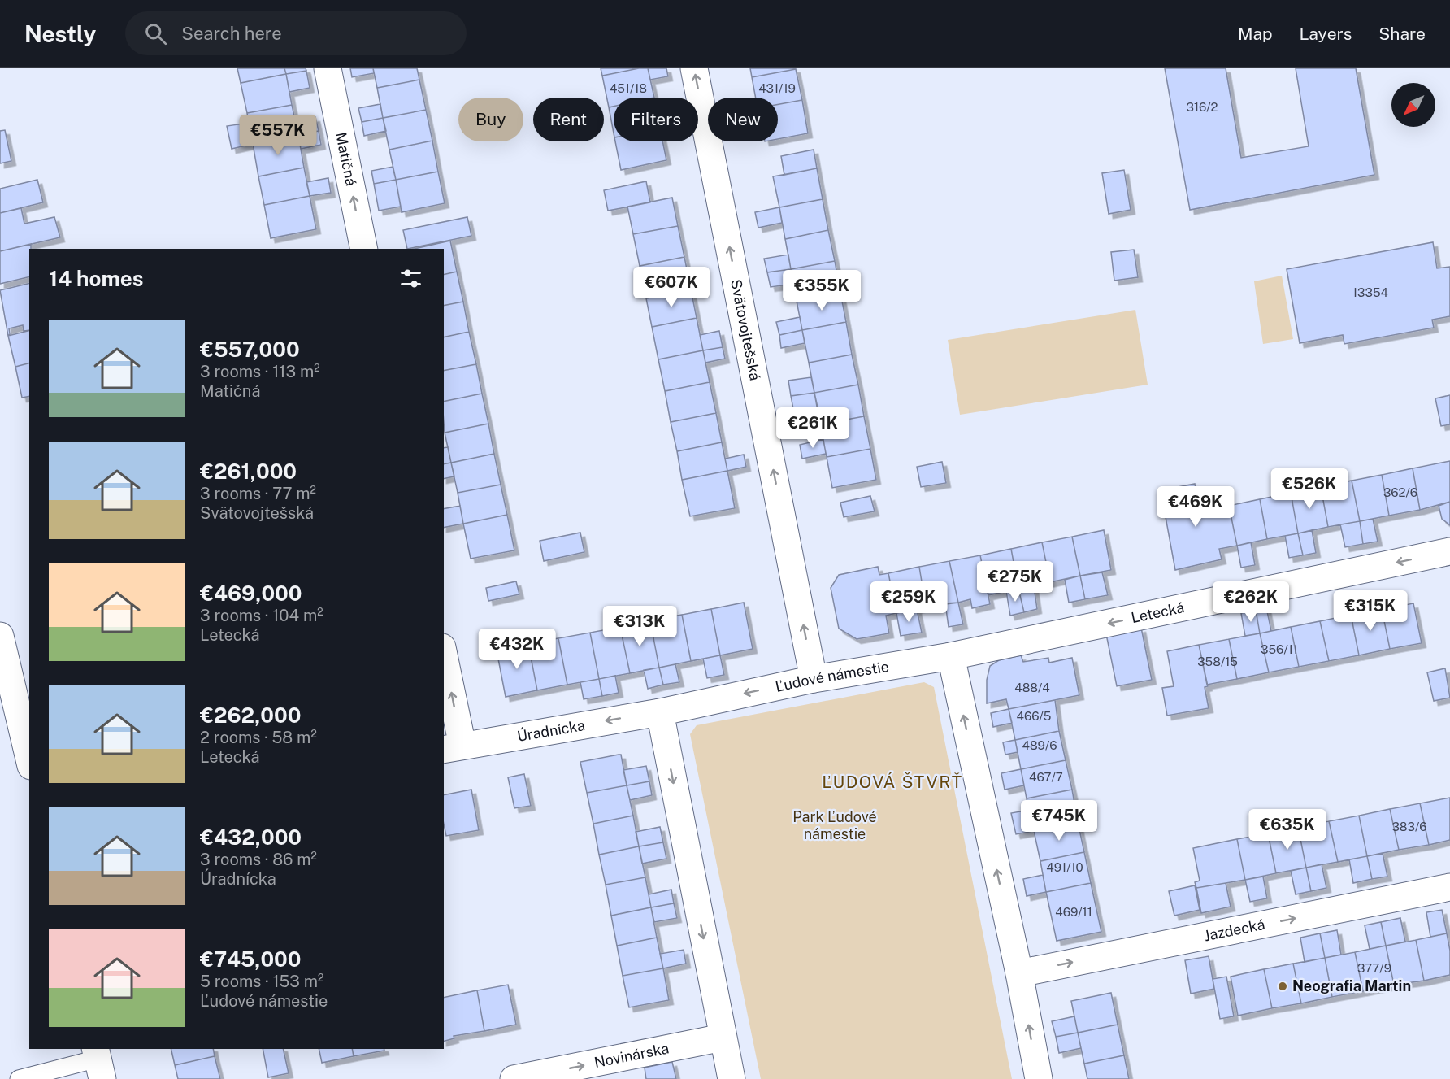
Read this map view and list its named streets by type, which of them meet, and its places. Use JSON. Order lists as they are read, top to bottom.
{
  "streets": {
    "street": [
      "Matičná",
      "Svätovojtešská",
      "Letecká",
      "Ľudové námestie",
      "Úradnícka",
      "Jazdecká",
      "Novinárska"
    ]
  },
  "crossings": [
    ["Svätovojtešská", "Ľudové námestie"],
    ["Letecká", "Ľudové námestie"],
    ["Ľudové námestie", "Úradnícka"]
  ],
  "one_way": [
    "Matičná",
    "Svätovojtešská",
    "Letecká",
    "Ľudové námestie",
    "Úradnícka",
    "Jazdecká",
    "Novinárska"
  ],
  "districts": ["ĽUDOVÁ ŠTVRŤ"],
  "parks": ["Park Ľudové námestie"],
  "places": ["Neografia Martin"],
  "house_numbers": [
    "451/18",
    "431/19",
    "316/2",
    "13354",
    "362/6",
    "356/11",
    "358/15",
    "488/4",
    "466/5",
    "489/6",
    "467/7",
    "383/6",
    "491/10",
    "469/11",
    "377/9"
  ],
  "north": "bottom left",
  "page": {
    "header": "Nestly",
    "search": "Search here",
    "nav": ["Map", "Layers", "Share"],
    "chip": [
      "Buy",
      "Rent",
      "Filters",
      "New"
    ],
    "price": [
      "€557K",
      "€607K",
      "€355K",
      "€261K",
      "€526K",
      "€469K",
      "€275K",
      "€259K",
      "€262K",
      "€315K",
      "€313K",
      "€432K",
      "€745K",
      "€635K"
    ],
    "heading": "14 homes",
    "list": [
      {
        "name": "€557,000",
        "note": "3 rooms · 113 m² · Matičná"
      },
      {
        "name": "€261,000",
        "note": "3 rooms · 77 m² · Svätovojtešská"
      },
      {
        "name": "€469,000",
        "note": "3 rooms · 104 m² · Letecká"
      },
      {
        "name": "€262,000",
        "note": "2 rooms · 58 m² · Letecká"
      },
      {
        "name": "€432,000",
        "note": "3 rooms · 86 m² · Úradnícka"
      },
      {
        "name": "€745,000",
        "note": "5 rooms · 153 m² · Ľudové námestie"
      }
    ]
  }
}
